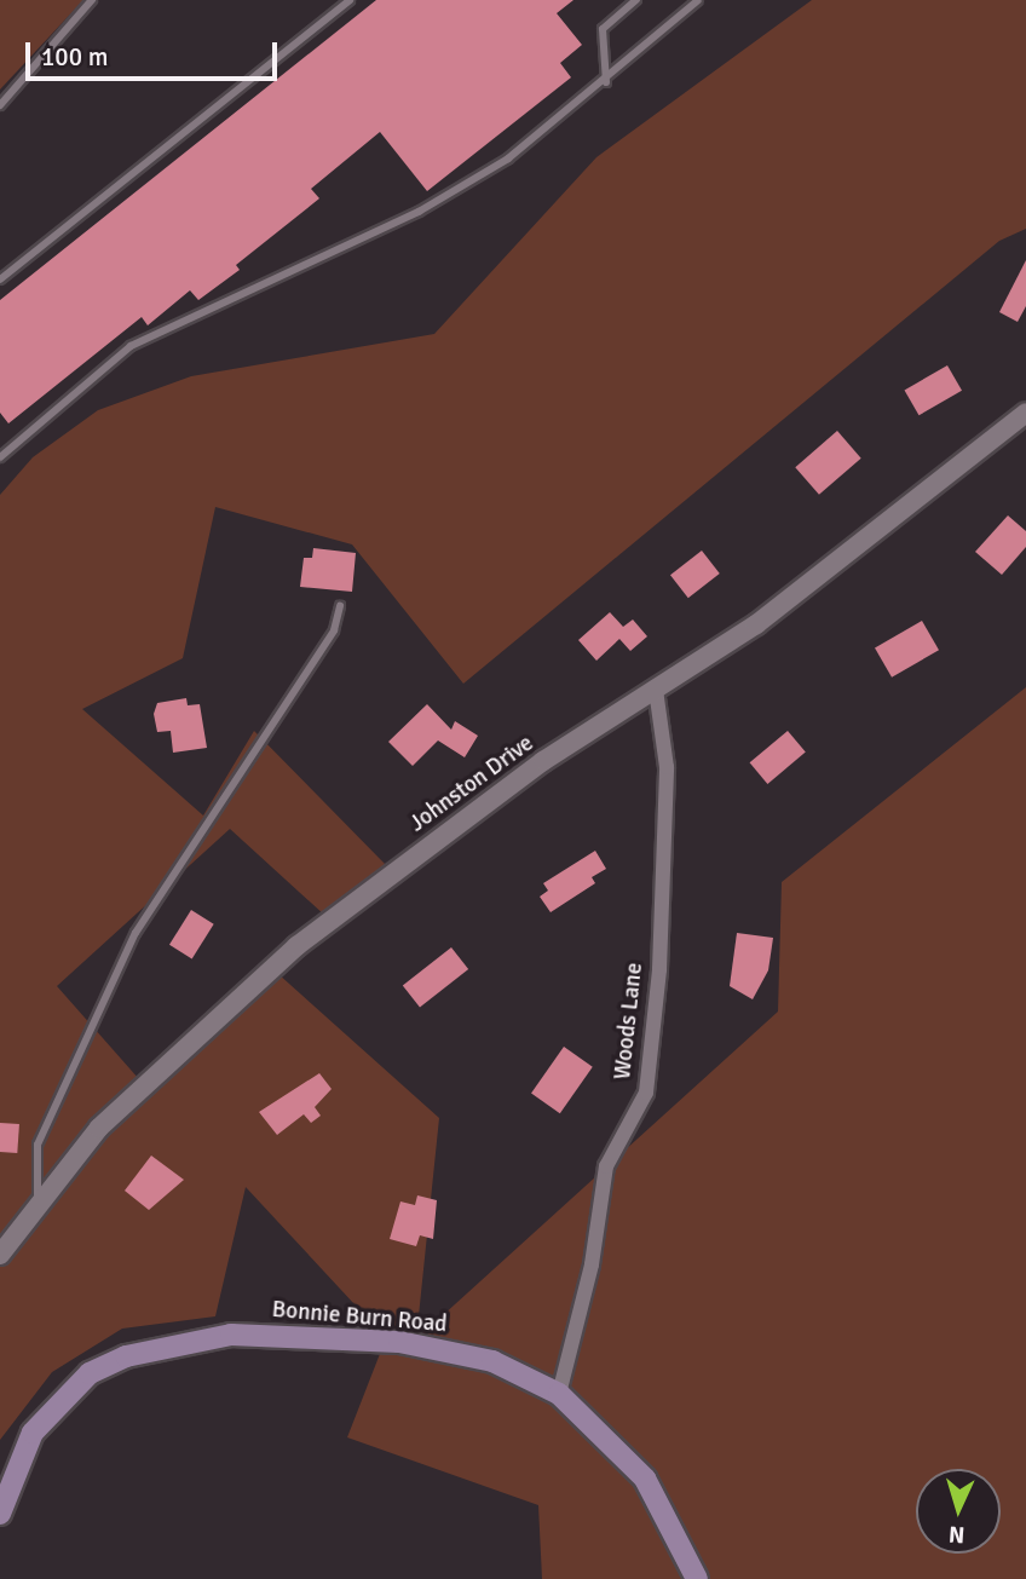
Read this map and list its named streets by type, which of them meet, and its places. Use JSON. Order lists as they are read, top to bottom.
{
  "streets": {
    "main road": ["Bonnie Burn Road"],
    "street": ["Johnston Drive", "Woods Lane"]
  },
  "crossings": [
    ["Johnston Drive", "Woods Lane"],
    ["Woods Lane", "Bonnie Burn Road"]
  ],
  "scale_bar": "100 m",
  "north": "bottom"
}
